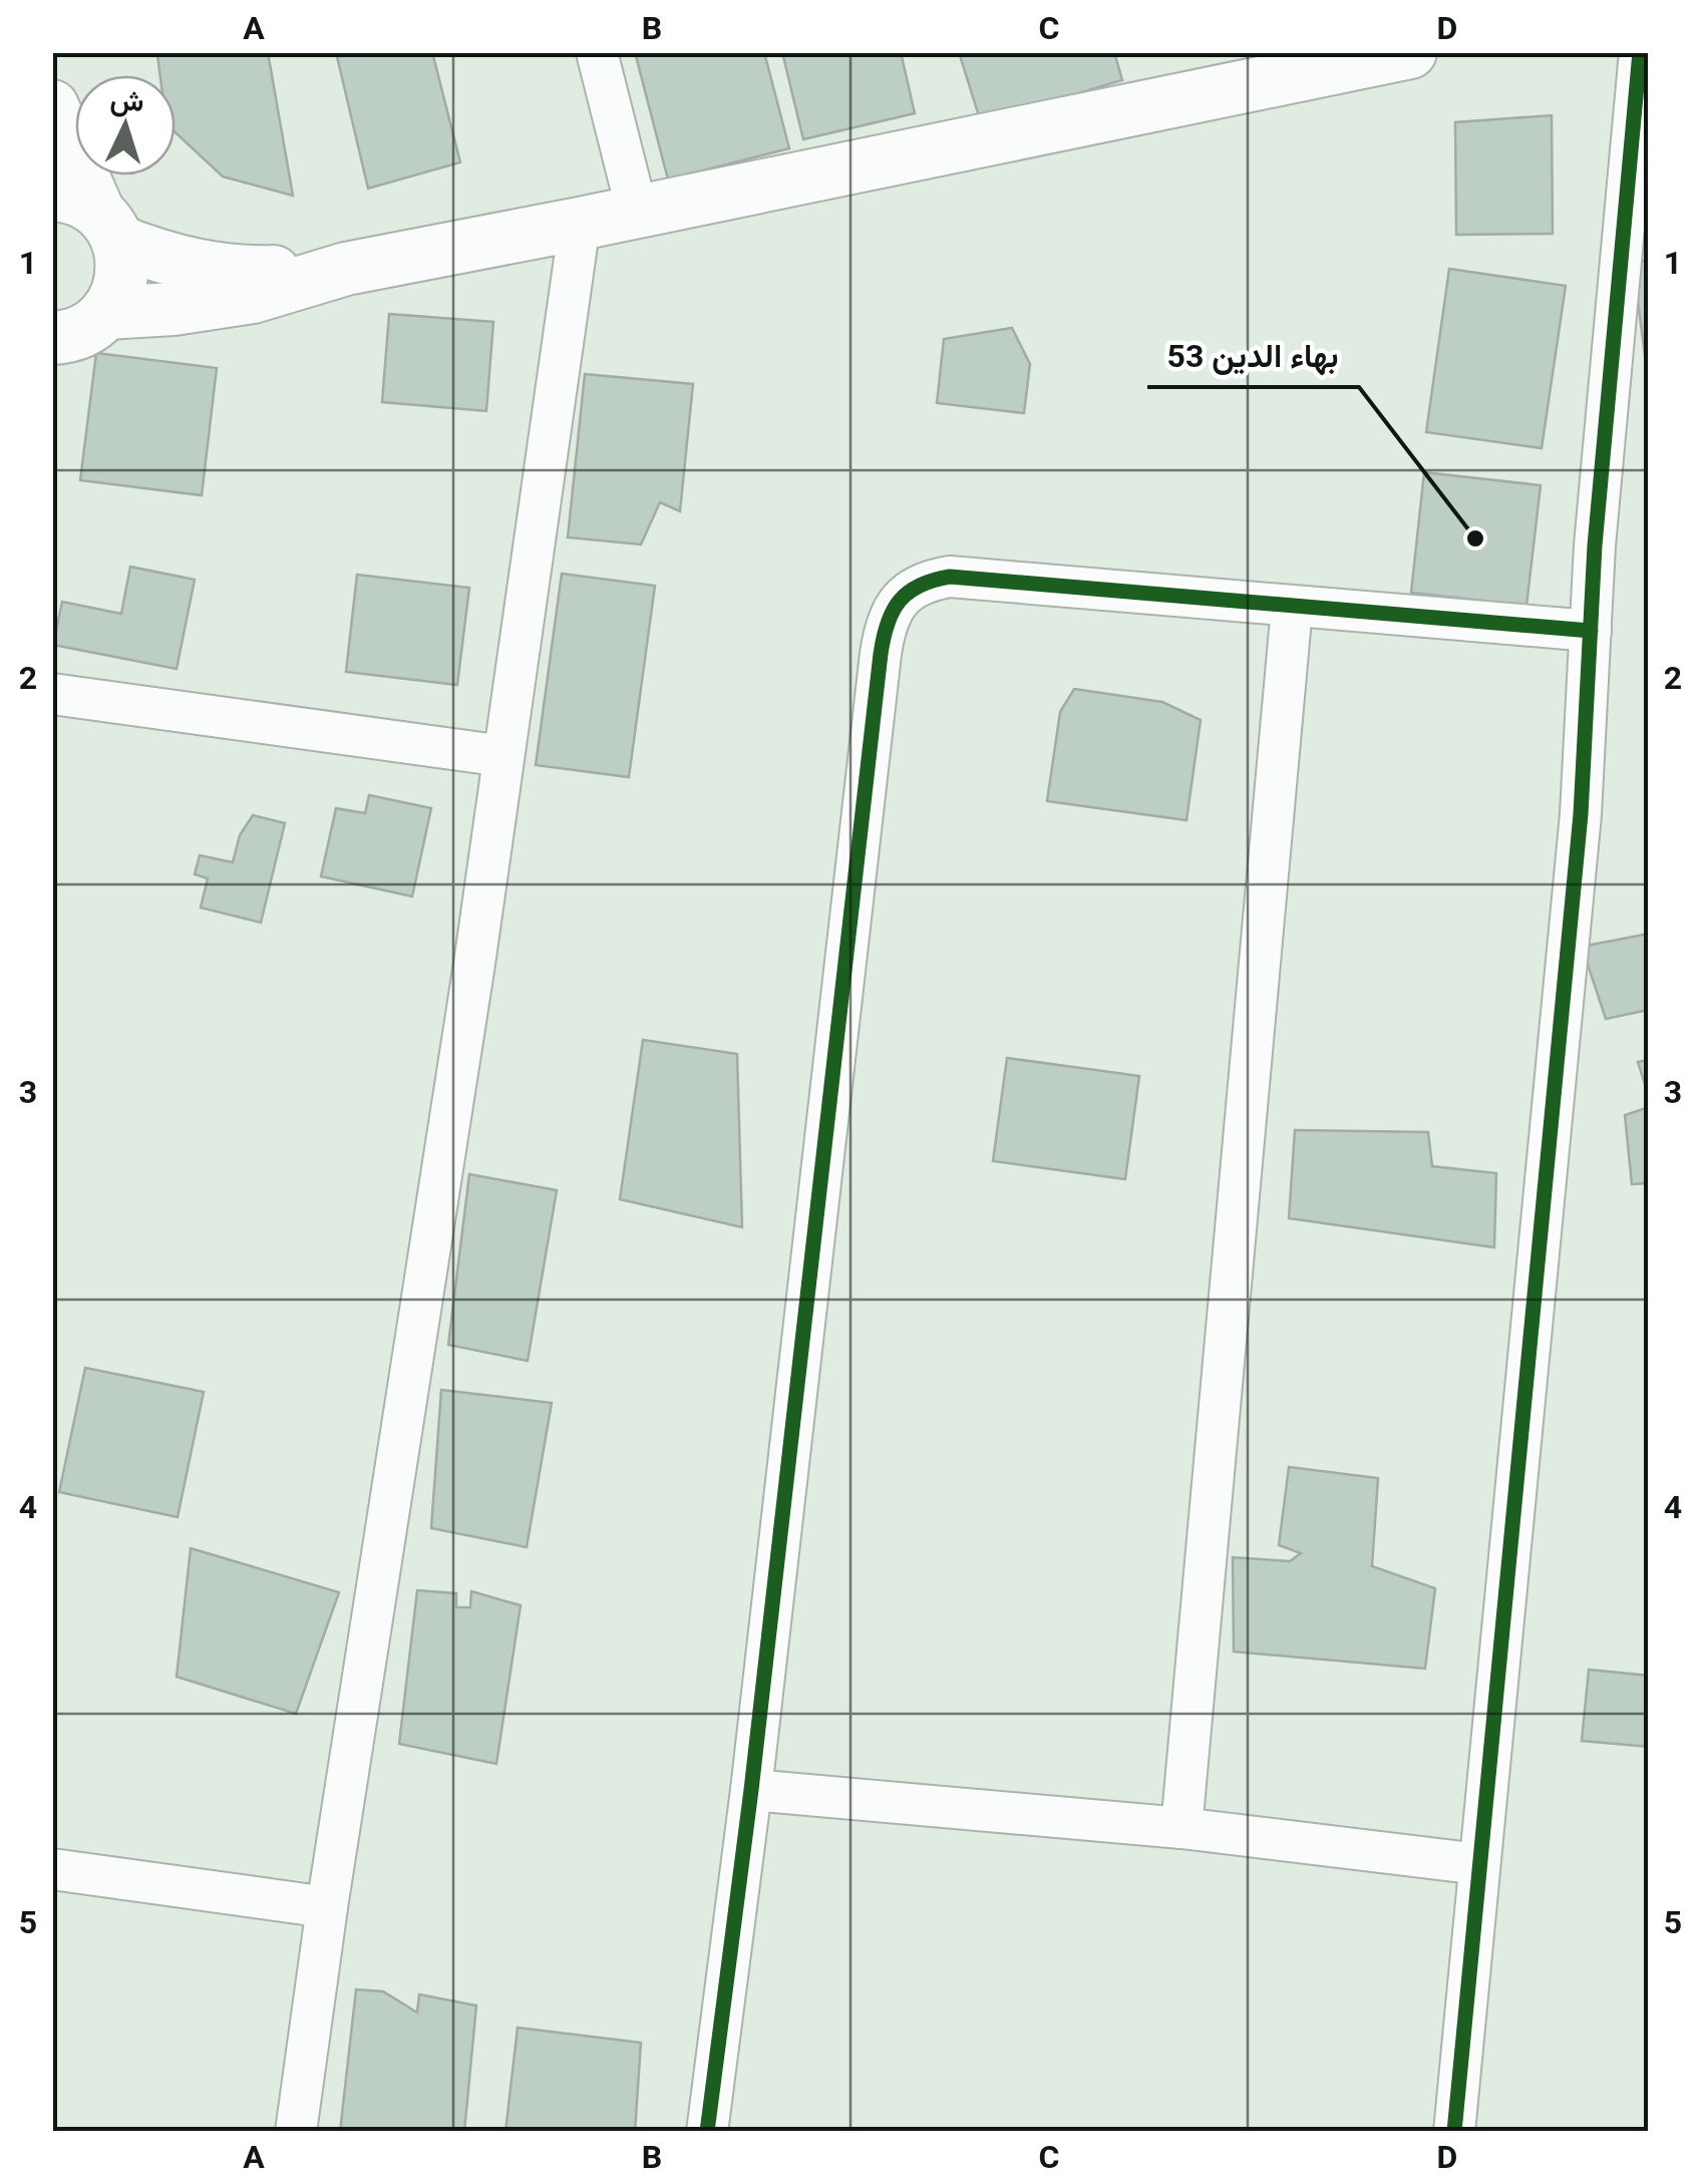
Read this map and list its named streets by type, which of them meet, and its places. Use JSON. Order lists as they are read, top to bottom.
{
  "places": ["بهاء الدين 53"],
  "north": "top",
  "grid": {
    "columns": [
      "A",
      "B",
      "C",
      "D"
    ],
    "rows": [
      "1",
      "2",
      "3",
      "4",
      "5"
    ]
  }
}
